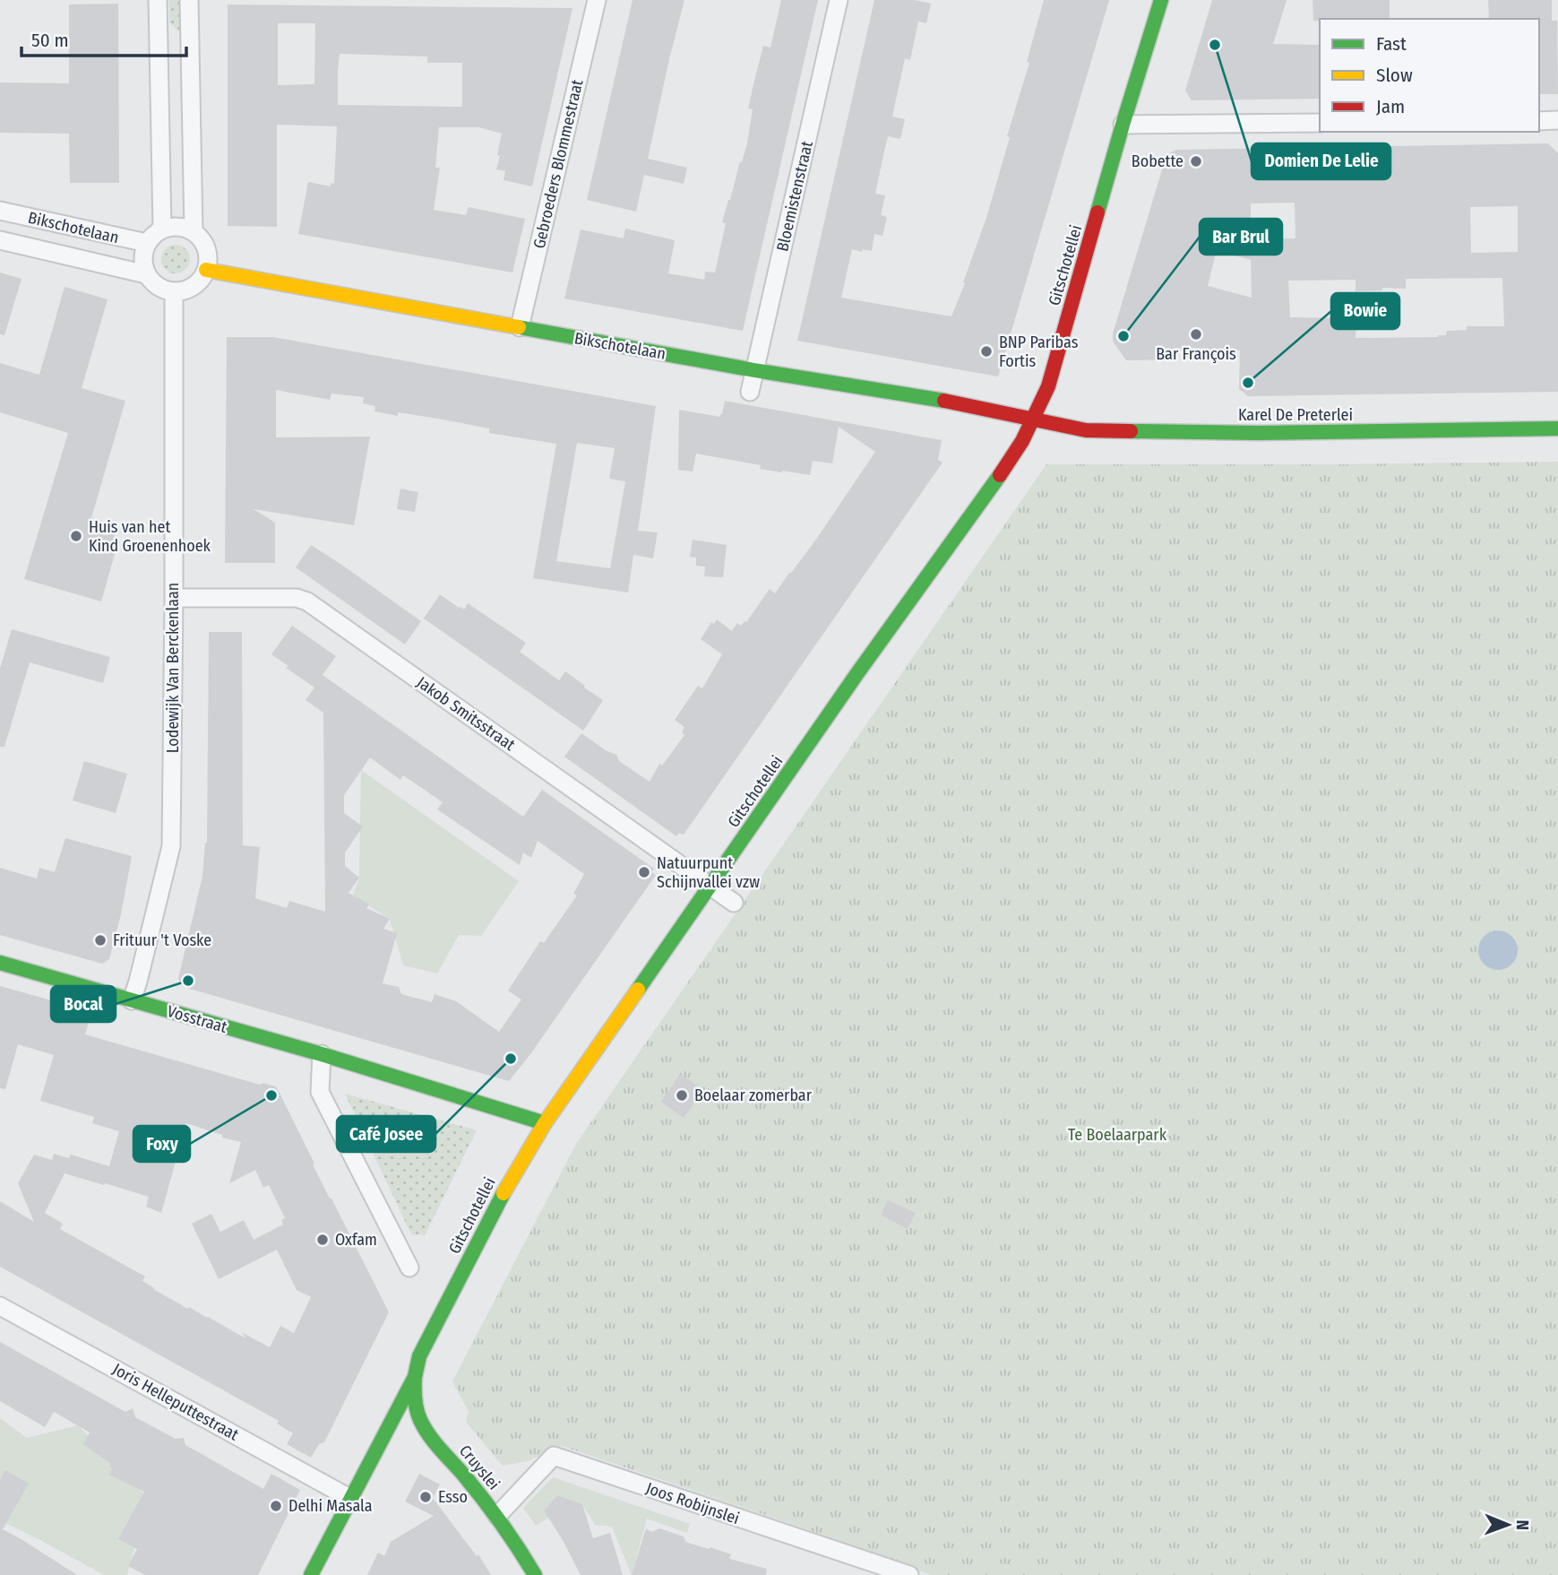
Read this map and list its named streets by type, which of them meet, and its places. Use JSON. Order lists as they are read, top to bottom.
{
  "streets": {
    "street": [
      "Gebroeders Blommestraat",
      "Bloemistenstraat",
      "Bikschotelaan",
      "Gitschotellei",
      "Karel De Preterlei",
      "Lodewijk Van Berckenlaan",
      "Jakob Smitsstraat",
      "Vosstraat",
      "Joris Helleputtestraat",
      "Cruyslei",
      "Joos Robijnslei"
    ]
  },
  "crossings": [
    ["Gebroeders Blommestraat", "Bikschotelaan"],
    ["Bloemistenstraat", "Bikschotelaan"],
    ["Bikschotelaan", "Gitschotellei"],
    ["Bikschotelaan", "Karel De Preterlei"],
    ["Bikschotelaan", "Lodewijk Van Berckenlaan"],
    ["Gitschotellei", "Karel De Preterlei"],
    ["Gitschotellei", "Jakob Smitsstraat"],
    ["Gitschotellei", "Vosstraat"],
    ["Gitschotellei", "Joris Helleputtestraat"],
    ["Gitschotellei", "Cruyslei"],
    ["Lodewijk Van Berckenlaan", "Jakob Smitsstraat"],
    ["Lodewijk Van Berckenlaan", "Vosstraat"],
    ["Cruyslei", "Joos Robijnslei"]
  ],
  "parks": ["Te Boelaarpark"],
  "places": [
    "Domien De Lelie",
    "Bobette",
    "Bar François",
    "Bar Brul",
    "BNP Paribas Fortis",
    "Bowie",
    "Huis van het Kind Groenenhoek",
    "Natuurpunt Schijnvallei vzw",
    "Frituur 't Voske",
    "Bocal",
    "Café Josee",
    "Foxy",
    "Boelaar zomerbar",
    "Oxfam",
    "Esso",
    "Delhi Masala"
  ],
  "legend": ["Fast", "Slow", "Jam"],
  "scale_bar": "50 m",
  "north": "right"
}
